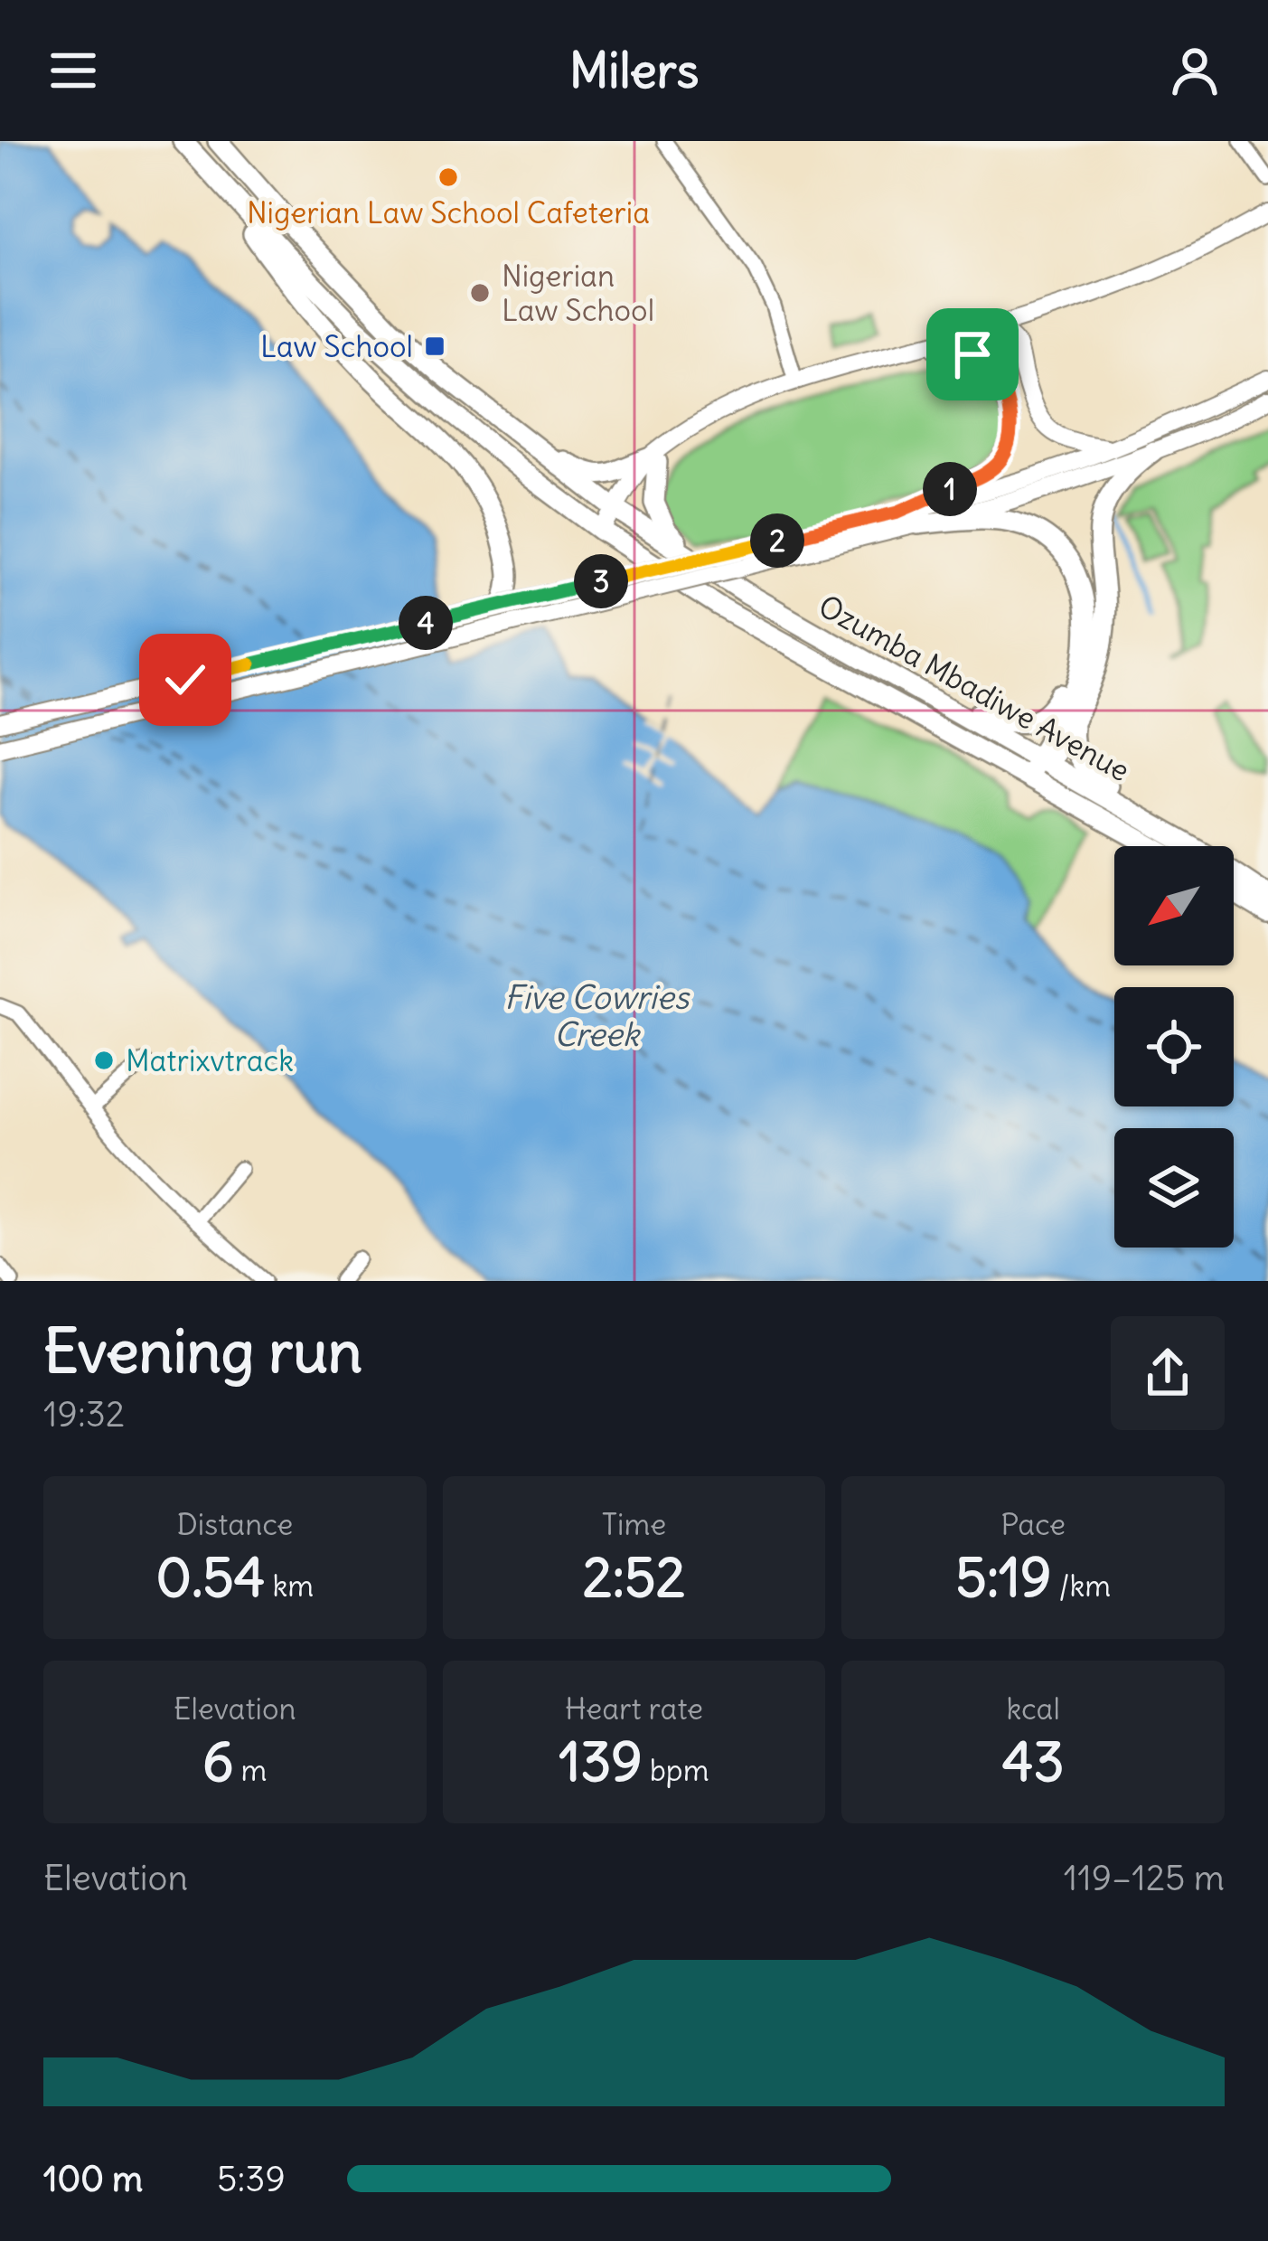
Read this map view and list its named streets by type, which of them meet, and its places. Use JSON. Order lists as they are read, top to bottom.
{
  "streets": {
    "highway": ["Ozumba Mbadiwe Avenue"]
  },
  "water": ["Five Cowries Creek"],
  "places": {
    "other": ["Nigerian Law School Cafeteria", "Nigerian Law School", "Matrixvtrack"],
    "transit": ["Law School"]
  },
  "north": "bottom left",
  "page": {
    "header": "Milers",
    "pins": [
      "1",
      "2",
      "3",
      "4"
    ],
    "heading": ["Evening run", "19:32"],
    "stats": [
      ["Distance", "0.54 km"],
      ["Time", "2:52"],
      ["Pace", "5:19 /km"],
      ["Elevation", "6 m"],
      ["Heart rate", "139 bpm"],
      ["kcal", "43"]
    ],
    "chart": ["Elevation", "119–125 m"],
    "list": [
      {
        "name": "100 m",
        "note": "5:39"
      }
    ]
  }
}
